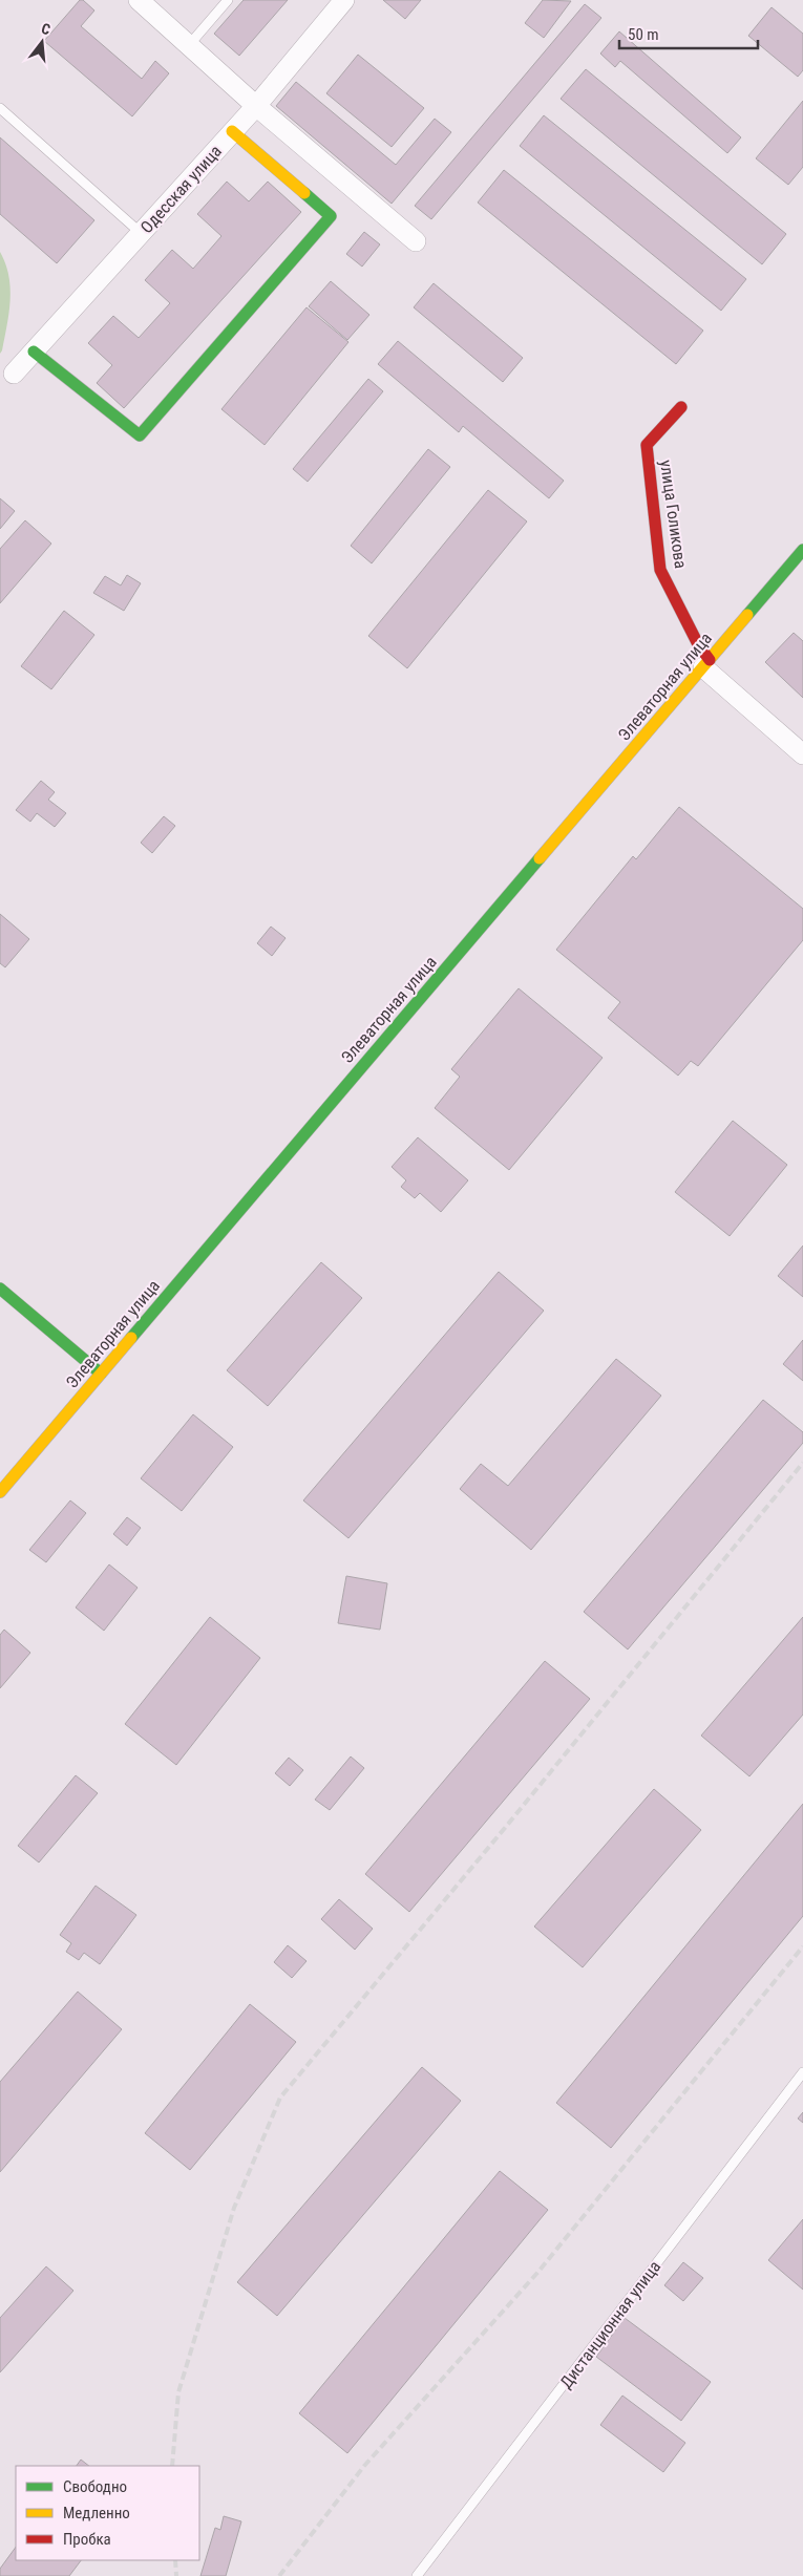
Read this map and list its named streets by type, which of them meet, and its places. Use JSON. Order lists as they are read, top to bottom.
{
  "streets": {
    "main road": ["улица Голикова", "Элеваторная улица"],
    "street": ["Одесская улица"],
    "lane": ["Дистанционная улица"]
  },
  "crossings": [
    ["улица Голикова", "Элеваторная улица"]
  ],
  "legend": ["Свободно", "Медленно", "Пробка"],
  "scale_bar": "50 m",
  "north": "top"
}
